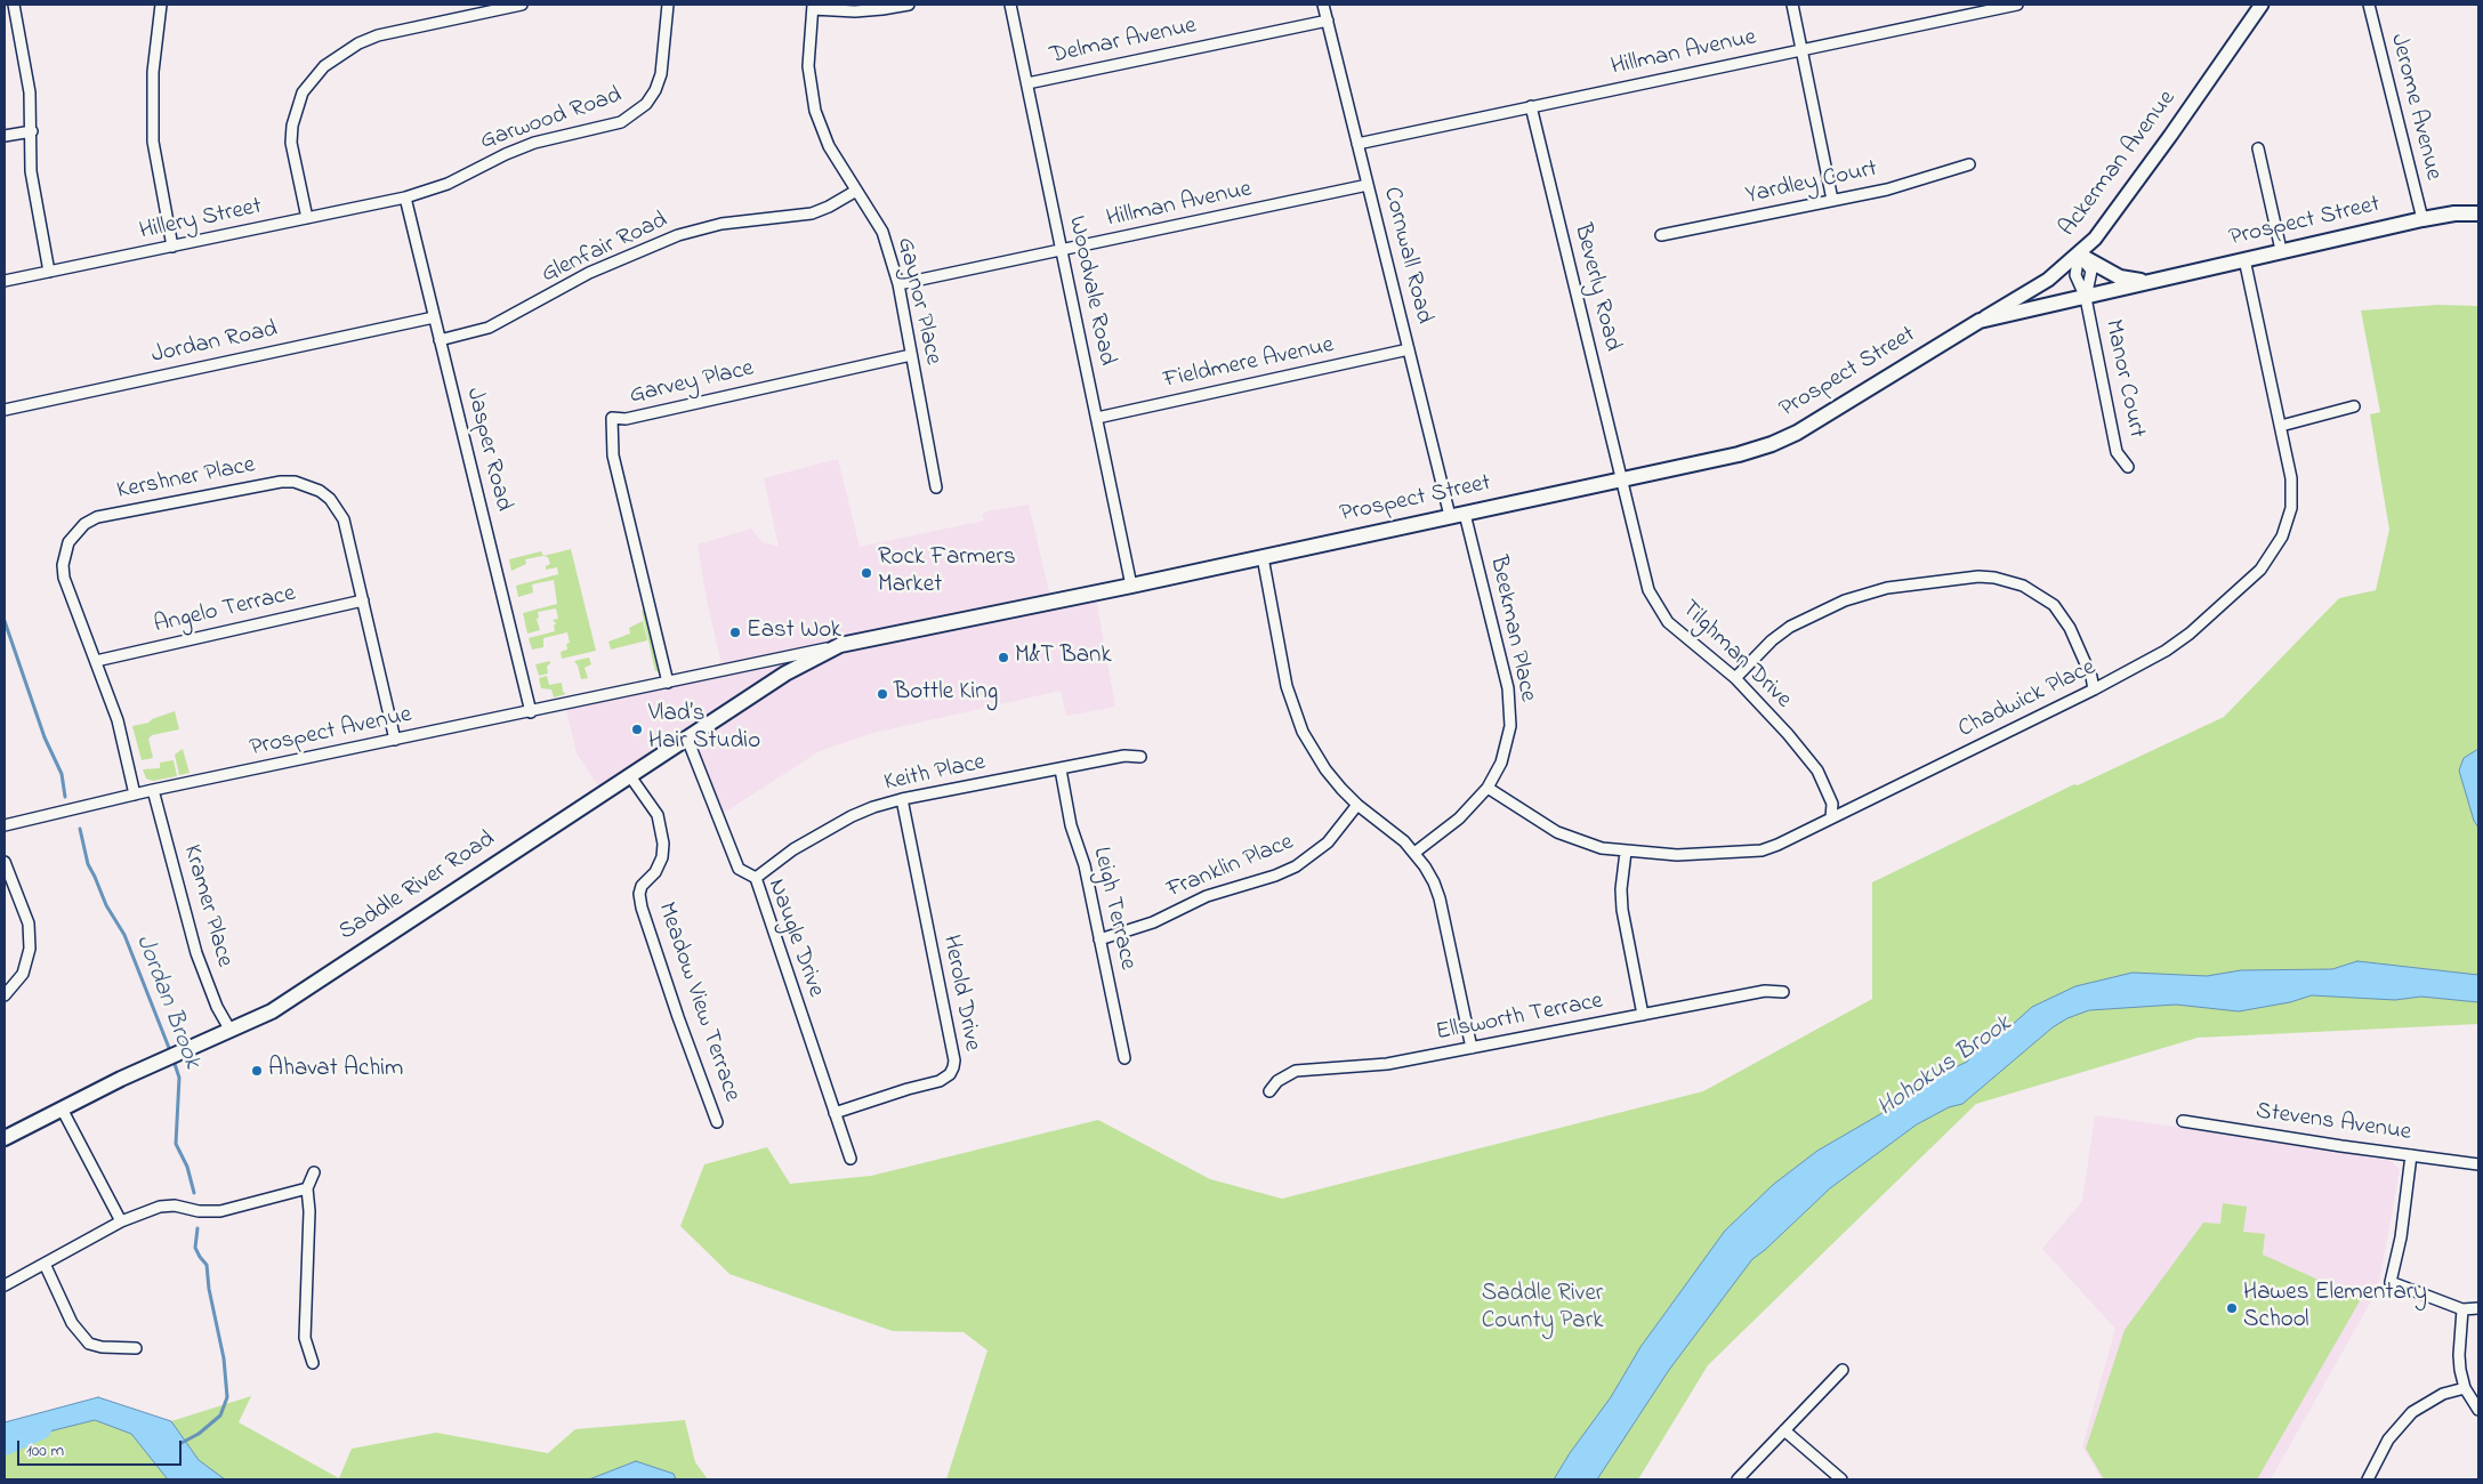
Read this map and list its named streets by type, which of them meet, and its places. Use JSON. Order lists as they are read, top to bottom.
{
  "streets": {
    "main road": ["Prospect Street", "Saddle River Road"],
    "street": [
      "Delmar Avenue",
      "Hillman Avenue",
      "Jerome Avenue",
      "Garwood Road",
      "Ackerman Avenue",
      "Yardley Court",
      "Hillery Street",
      "Glenfair Road",
      "Cornwall Road",
      "Beverly Road",
      "Woodvale Road",
      "Gaynor Place",
      "Jordan Road",
      "Fieldmere Avenue",
      "Manor Court",
      "Garvey Place",
      "Jasper Road",
      "Kershner Place",
      "Angelo Terrace",
      "Beekman Place",
      "Tilghman Drive",
      "Chadwick Place",
      "Prospect Avenue",
      "Keith Place",
      "Franklin Place",
      "Kramer Place",
      "Leigh Terrace",
      "Naugle Drive",
      "Herold Drive",
      "Meadow View Terrace",
      "Ellsworth Terrace",
      "Stevens Avenue"
    ]
  },
  "crossings": [
    ["Delmar Avenue", "Cornwall Road"],
    ["Delmar Avenue", "Woodvale Road"],
    ["Hillman Avenue", "Cornwall Road"],
    ["Hillman Avenue", "Beverly Road"],
    ["Hillman Avenue", "Woodvale Road"],
    ["Hillman Avenue", "Gaynor Place"],
    ["Jerome Avenue", "Prospect Street"],
    ["Garwood Road", "Hillery Street"],
    ["Garwood Road", "Jasper Road"],
    ["Ackerman Avenue", "Prospect Street"],
    ["Ackerman Avenue", "Manor Court"],
    ["Hillery Street", "Jasper Road"],
    ["Prospect Street", "Cornwall Road"],
    ["Prospect Street", "Beverly Road"],
    ["Prospect Street", "Woodvale Road"],
    ["Prospect Street", "Manor Court"],
    ["Prospect Street", "Garvey Place"],
    ["Prospect Street", "Beekman Place"],
    ["Prospect Street", "Tilghman Drive"],
    ["Prospect Street", "Chadwick Place"],
    ["Prospect Street", "Prospect Avenue"],
    ["Prospect Street", "Saddle River Road"],
    ["Glenfair Road", "Gaynor Place"],
    ["Glenfair Road", "Jasper Road"],
    ["Cornwall Road", "Fieldmere Avenue"],
    ["Cornwall Road", "Beekman Place"],
    ["Beverly Road", "Tilghman Drive"],
    ["Woodvale Road", "Fieldmere Avenue"],
    ["Gaynor Place", "Garvey Place"],
    ["Jordan Road", "Jasper Road"],
    ["Garvey Place", "Prospect Avenue"],
    ["Jasper Road", "Prospect Avenue"],
    ["Kershner Place", "Angelo Terrace"],
    ["Kershner Place", "Prospect Avenue"],
    ["Beekman Place", "Chadwick Place"],
    ["Tilghman Drive", "Chadwick Place"],
    ["Prospect Avenue", "Kramer Place"],
    ["Keith Place", "Leigh Terrace"],
    ["Keith Place", "Naugle Drive"],
    ["Keith Place", "Herold Drive"],
    ["Franklin Place", "Leigh Terrace"],
    ["Saddle River Road", "Kramer Place"],
    ["Saddle River Road", "Naugle Drive"],
    ["Saddle River Road", "Meadow View Terrace"],
    ["Naugle Drive", "Herold Drive"]
  ],
  "water": ["Jordan Brook", "Hohokus Brook"],
  "parks": ["Saddle River County Park"],
  "places": [
    "Rock Farmers Market",
    "East Wok",
    "M&T Bank",
    "Bottle King",
    "Vlad’s Hair Studio",
    "Ahavat Achim",
    "Hawes Elementary School"
  ],
  "scale_bar": "100 m"
}
